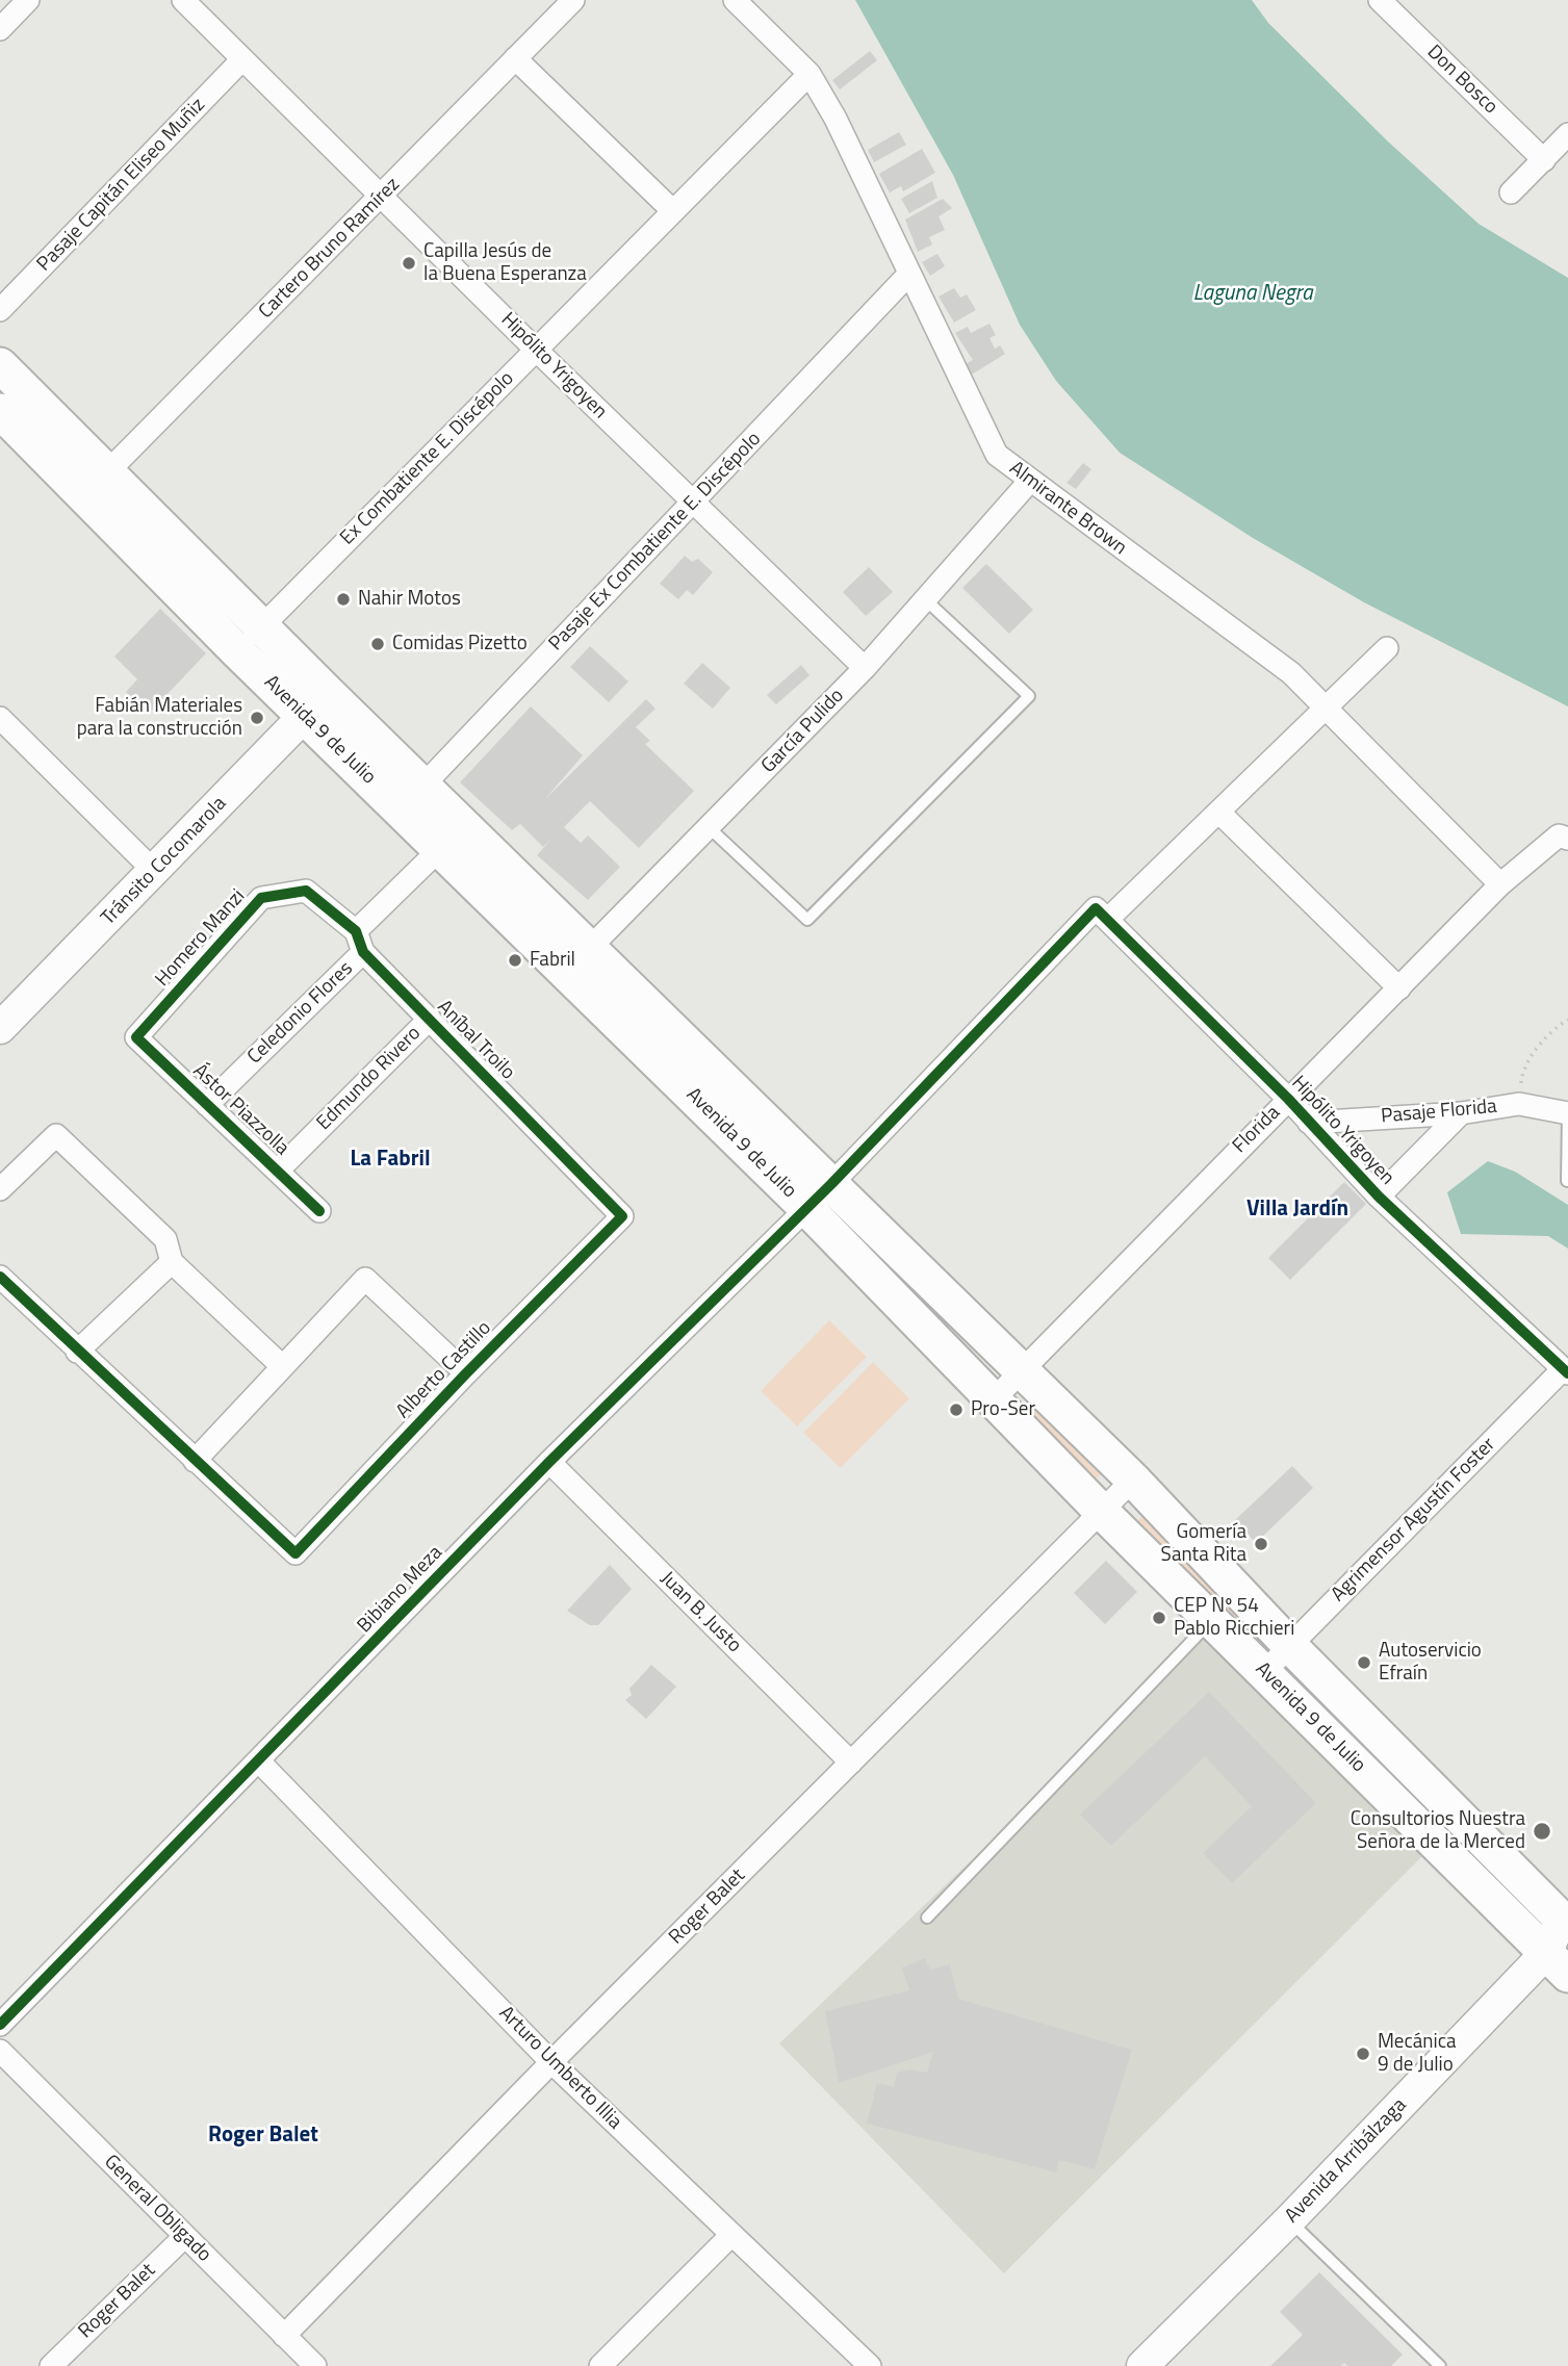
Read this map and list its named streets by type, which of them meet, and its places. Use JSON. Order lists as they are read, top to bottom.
{
  "streets": {
    "main road": ["Avenida 9 de Julio", "Tránsito Cocomarola", "Avenida Arribálzaga"],
    "street": [
      "Don Bosco",
      "Pasaje Capitán Eliseo Muñiz",
      "Cartero Bruno Ramírez",
      "Hipólito Yrigoyen",
      "Ex Combatiente E. Discépolo",
      "Almirante Brown",
      "Pasaje Ex Combatiente E. Discépolo",
      "García Pulido",
      "Homero Manzi",
      "Celedonio Flores",
      "Aníbal Troilo",
      "Edmundo Rivero",
      "Ástor Piazzolla",
      "Pasaje Florida",
      "Florida",
      "Alberto Castillo",
      "Agrimensor Agustín Foster",
      "Bibiano Meza",
      "Juan B. Justo",
      "Roger Balet",
      "Arturo Umberto Illia",
      "General Obligado"
    ]
  },
  "crossings": [
    ["Pasaje Capitán Eliseo Muñiz", "Hipólito Yrigoyen"],
    ["Cartero Bruno Ramírez", "Hipólito Yrigoyen"],
    ["Cartero Bruno Ramírez", "Avenida 9 de Julio"],
    ["Hipólito Yrigoyen", "Ex Combatiente E. Discépolo"],
    ["Hipólito Yrigoyen", "Pasaje Ex Combatiente E. Discépolo"],
    ["Hipólito Yrigoyen", "García Pulido"],
    ["Hipólito Yrigoyen", "Pasaje Florida"],
    ["Hipólito Yrigoyen", "Florida"],
    ["Hipólito Yrigoyen", "Agrimensor Agustín Foster"],
    ["Hipólito Yrigoyen", "Bibiano Meza"],
    ["Ex Combatiente E. Discépolo", "Almirante Brown"],
    ["Ex Combatiente E. Discépolo", "Avenida 9 de Julio"],
    ["Almirante Brown", "Pasaje Ex Combatiente E. Discépolo"],
    ["Almirante Brown", "García Pulido"],
    ["Almirante Brown", "Florida"],
    ["Almirante Brown", "Bibiano Meza"],
    ["Pasaje Ex Combatiente E. Discépolo", "Avenida 9 de Julio"],
    ["Avenida 9 de Julio", "García Pulido"],
    ["Avenida 9 de Julio", "Tránsito Cocomarola"],
    ["Avenida 9 de Julio", "Celedonio Flores"],
    ["Avenida 9 de Julio", "Florida"],
    ["Avenida 9 de Julio", "Agrimensor Agustín Foster"],
    ["Avenida 9 de Julio", "Bibiano Meza"],
    ["Avenida 9 de Julio", "Roger Balet"],
    ["Avenida 9 de Julio", "Avenida Arribálzaga"],
    ["Homero Manzi", "Aníbal Troilo"],
    ["Homero Manzi", "Ástor Piazzolla"],
    ["Celedonio Flores", "Aníbal Troilo"],
    ["Celedonio Flores", "Ástor Piazzolla"],
    ["Aníbal Troilo", "Edmundo Rivero"],
    ["Aníbal Troilo", "Alberto Castillo"],
    ["Edmundo Rivero", "Ástor Piazzolla"],
    ["Bibiano Meza", "Juan B. Justo"],
    ["Bibiano Meza", "Arturo Umberto Illia"],
    ["Juan B. Justo", "Roger Balet"],
    ["Roger Balet", "Arturo Umberto Illia"],
    ["Roger Balet", "General Obligado"]
  ],
  "districts": ["La Fabril", "Villa Jardín", "Roger Balet"],
  "water": ["Laguna Negra"],
  "places": [
    "Capilla Jesús de la Buena Esperanza",
    "Nahir Motos",
    "Comidas Pizetto",
    "Fabián Materiales para la construcción",
    "Fabril",
    "Pro-Ser",
    "Gomería Santa Rita",
    "CEP Nº 54 Pablo Ricchieri",
    "Autoservicio Efraín",
    "Consultorios Nuestra Señora de la Merced",
    "Mecánica 9 de Julio"
  ]
}
